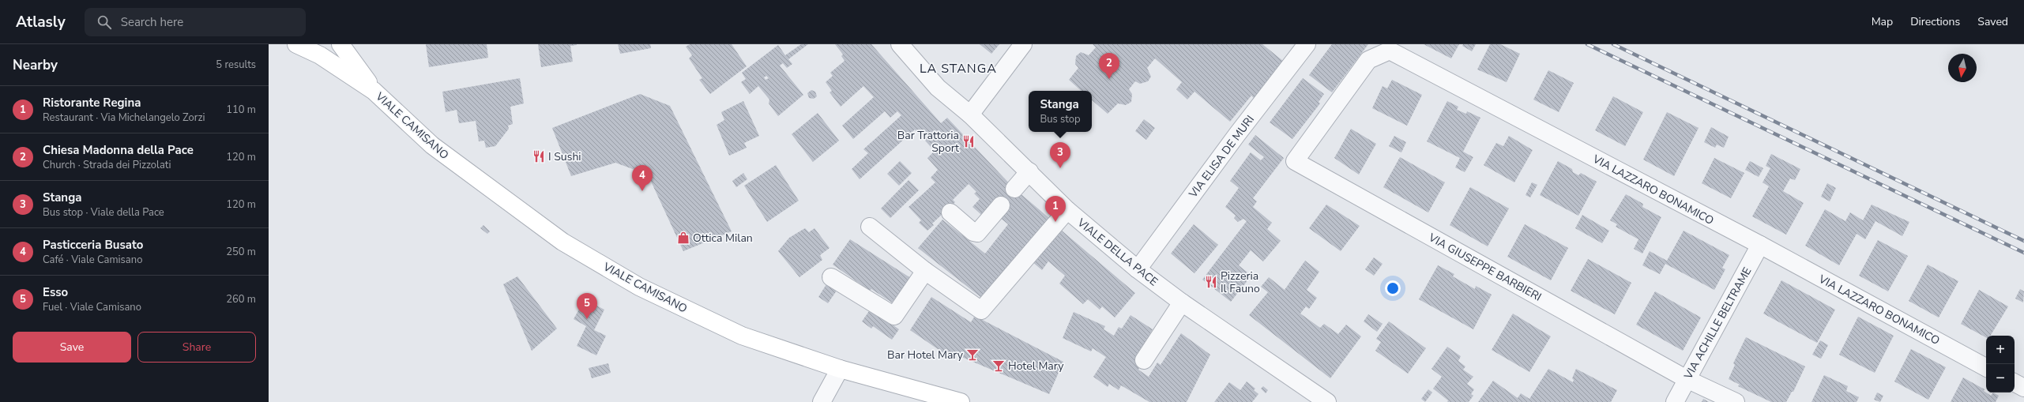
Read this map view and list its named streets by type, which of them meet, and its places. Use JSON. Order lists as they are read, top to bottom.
{
  "streets": {
    "main road": ["VIALE CAMISANO"],
    "street": [
      "VIA ELISA DE MURI",
      "VIA LAZZARO BONAMICO",
      "VIALE DELLA PACE",
      "VIA GIUSEPPE BARBIERI",
      "VIA ACHILLE BELTRAME"
    ]
  },
  "crossings": [
    ["VIA ELISA DE MURI", "VIALE DELLA PACE"],
    ["VIA LAZZARO BONAMICO", "VIA GIUSEPPE BARBIERI"],
    ["VIA LAZZARO BONAMICO", "VIA ACHILLE BELTRAME"],
    ["VIA GIUSEPPE BARBIERI", "VIA ACHILLE BELTRAME"]
  ],
  "districts": ["LA STANGA"],
  "places": {
    "restaurant": ["Bar Trattoria Sport", "I Sushi", "Pizzeria Il Fauno"],
    "shop": ["Ottica Milan"],
    "bar": ["Bar Hotel Mary", "Hotel Mary"]
  },
  "north": "bottom",
  "page": {
    "header": "Atlasly",
    "search": "Search here",
    "nav": ["Map", "Directions", "Saved"],
    "heading": ["Nearby", "5 results"],
    "pins": [
      "2",
      "3",
      "4",
      "1",
      "5"
    ],
    "list": [
      {
        "mark": "1",
        "name": "Ristorante Regina",
        "note": "Restaurant · Via Michelangelo Zorzi",
        "value": "110 m"
      },
      {
        "mark": "2",
        "name": "Chiesa Madonna della Pace",
        "note": "Church · Strada dei Pizzolati",
        "value": "120 m"
      },
      {
        "mark": "3",
        "name": "Stanga",
        "note": "Bus stop · Viale della Pace",
        "value": "120 m"
      },
      {
        "mark": "4",
        "name": "Pasticceria Busato",
        "note": "Café · Viale Camisano",
        "value": "250 m"
      },
      {
        "mark": "5",
        "name": "Esso",
        "note": "Fuel · Viale Camisano",
        "value": "260 m"
      }
    ],
    "popup": ["Stanga", "Bus stop"],
    "buttons": ["Save", "Share"],
    "map_buttons": ["+", "−"]
  }
}
